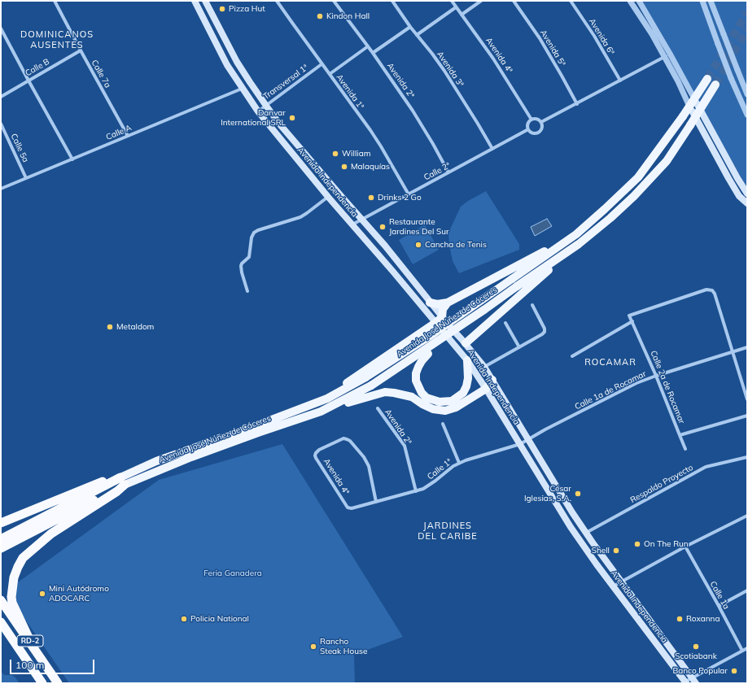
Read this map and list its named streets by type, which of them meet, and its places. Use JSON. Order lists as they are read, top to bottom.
{
  "streets": {
    "highway": ["RD-2"],
    "main road": ["Avenida Independencia", "Avenida José Núñez de Cáceres"],
    "street": [
      "Avenida 6ª",
      "Avenida 5ª",
      "Avenida 4ª",
      "Calle B",
      "Avenida 3ª",
      "Calle 7a",
      "Avenida 2ª",
      "Transversal 1ª",
      "Avenida 1ª",
      "Calle A",
      "Calle 5a",
      "Calle 2ª",
      "Calle 2a de Rocamar",
      "Calle 1a de Rocamar",
      "Calle 1ª",
      "Respaldo Proyecto",
      "Calle 1a"
    ]
  },
  "crossings": [
    ["Avenida 4ª", "Calle 2ª"],
    ["Avenida 4ª", "Calle 1ª"],
    ["Calle B", "Calle 7a"],
    ["Avenida 3ª", "Calle 2ª"],
    ["Calle 7a", "Calle A"],
    ["Avenida 2ª", "Calle 2ª"],
    ["Avenida 2ª", "Calle 1ª"],
    ["Transversal 1ª", "Avenida 1ª"],
    ["Transversal 1ª", "Avenida Independencia"],
    ["Avenida 1ª", "Calle 2ª"],
    ["Calle A", "Calle 5a"],
    ["Calle A", "Avenida Independencia"],
    ["Calle 2ª", "Avenida Independencia"],
    ["Avenida Independencia", "Calle 1a de Rocamar"],
    ["Avenida Independencia", "Calle 1ª"],
    ["Avenida Independencia", "Respaldo Proyecto"],
    ["Calle 2a de Rocamar", "Calle 1a de Rocamar"],
    ["Calle 1a de Rocamar", "Calle 1ª"]
  ],
  "districts": ["DOMINICANOS AUSENTES", "ROCAMAR", "JARDINES DEL CARIBE"],
  "parks": ["Feria Ganadera"],
  "places": [
    "Pizza Hut",
    "Kindon Hall",
    "Danvar International SRL",
    "William",
    "Malaquías",
    "Drinks 2 Go",
    "Restaurante Jardines Del Sur",
    "Cancha de Tenis",
    "Metaldom",
    "César Iglesias, S.A.",
    "On The Run",
    "Shell",
    "Mini Autódromo ADOCARC",
    "Policia National",
    "Roxanna",
    "Rancho Steak House",
    "Scotiabank",
    "Banco Popular"
  ],
  "scale_bar": "100 m"
}
